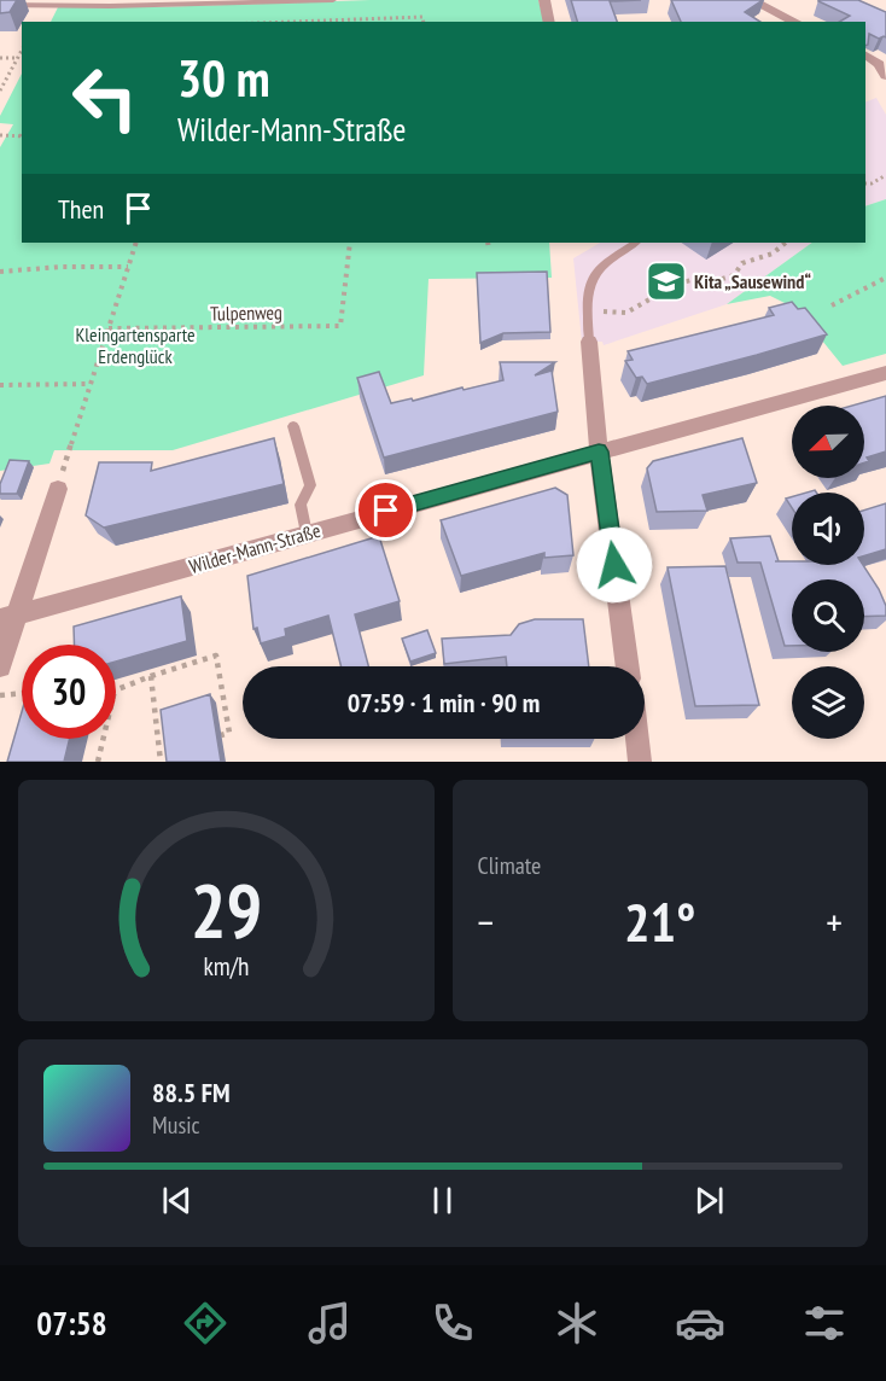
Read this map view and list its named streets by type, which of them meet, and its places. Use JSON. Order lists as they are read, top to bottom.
{
  "streets": {
    "street": ["Wilder-Mann-Straße"],
    "path": ["Tulpenweg"]
  },
  "parks": ["Kleingartensparte Erdenglück"],
  "places": {
    "school or university": ["Kita „Sausewind“"]
  },
  "north": "bottom left",
  "page": {
    "turn": ["30 m", "Wilder-Mann-Straße"],
    "then": "Then",
    "limit": "30",
    "trip": "07:59 · 1 min · 90 m",
    "tile": "Climate",
    "heat": ["−", "21°", "+"],
    "song": ["88.5 FM", "Music"],
    "tabs": "07:58",
    "gauge": ["29", "km/h"]
  }
}
